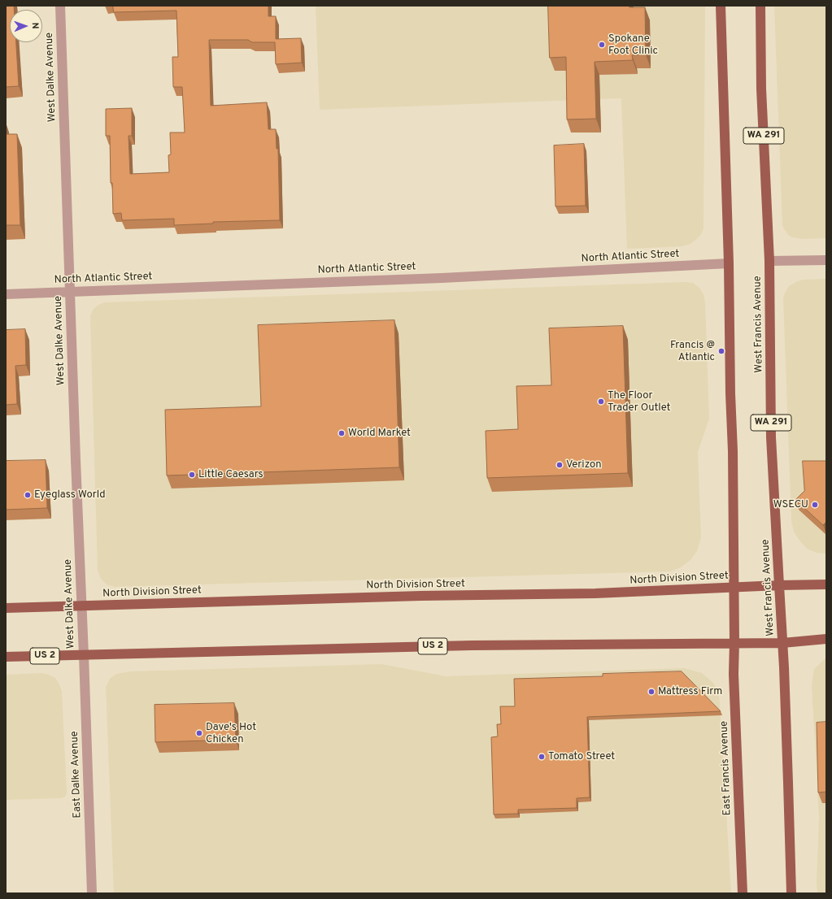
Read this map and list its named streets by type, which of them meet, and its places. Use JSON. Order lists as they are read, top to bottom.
{
  "streets": {
    "main road": [
      "WA 291",
      "West Francis Avenue",
      "North Division Street",
      "US 2",
      "East Francis Avenue"
    ],
    "street": ["West Dalke Avenue", "North Atlantic Street", "East Dalke Avenue"]
  },
  "crossings": [
    ["West Dalke Avenue", "North Atlantic Street"],
    ["West Dalke Avenue", "North Division Street"],
    ["West Dalke Avenue", "US 2"],
    ["West Dalke Avenue", "East Dalke Avenue"],
    ["West Francis Avenue", "North Division Street"],
    ["West Francis Avenue", "US 2"],
    ["US 2", "East Francis Avenue"],
    ["US 2", "East Dalke Avenue"]
  ],
  "places": [
    "Spokane Foot Clinic",
    "Francis @ Atlantic",
    "The Floor Trader Outlet",
    "World Market",
    "Verizon",
    "Little Caesars",
    "Eyeglass World",
    "WSECU",
    "Mattress Firm",
    "Dave's Hot Chicken",
    "Tomato Street"
  ],
  "north": "right"
}
